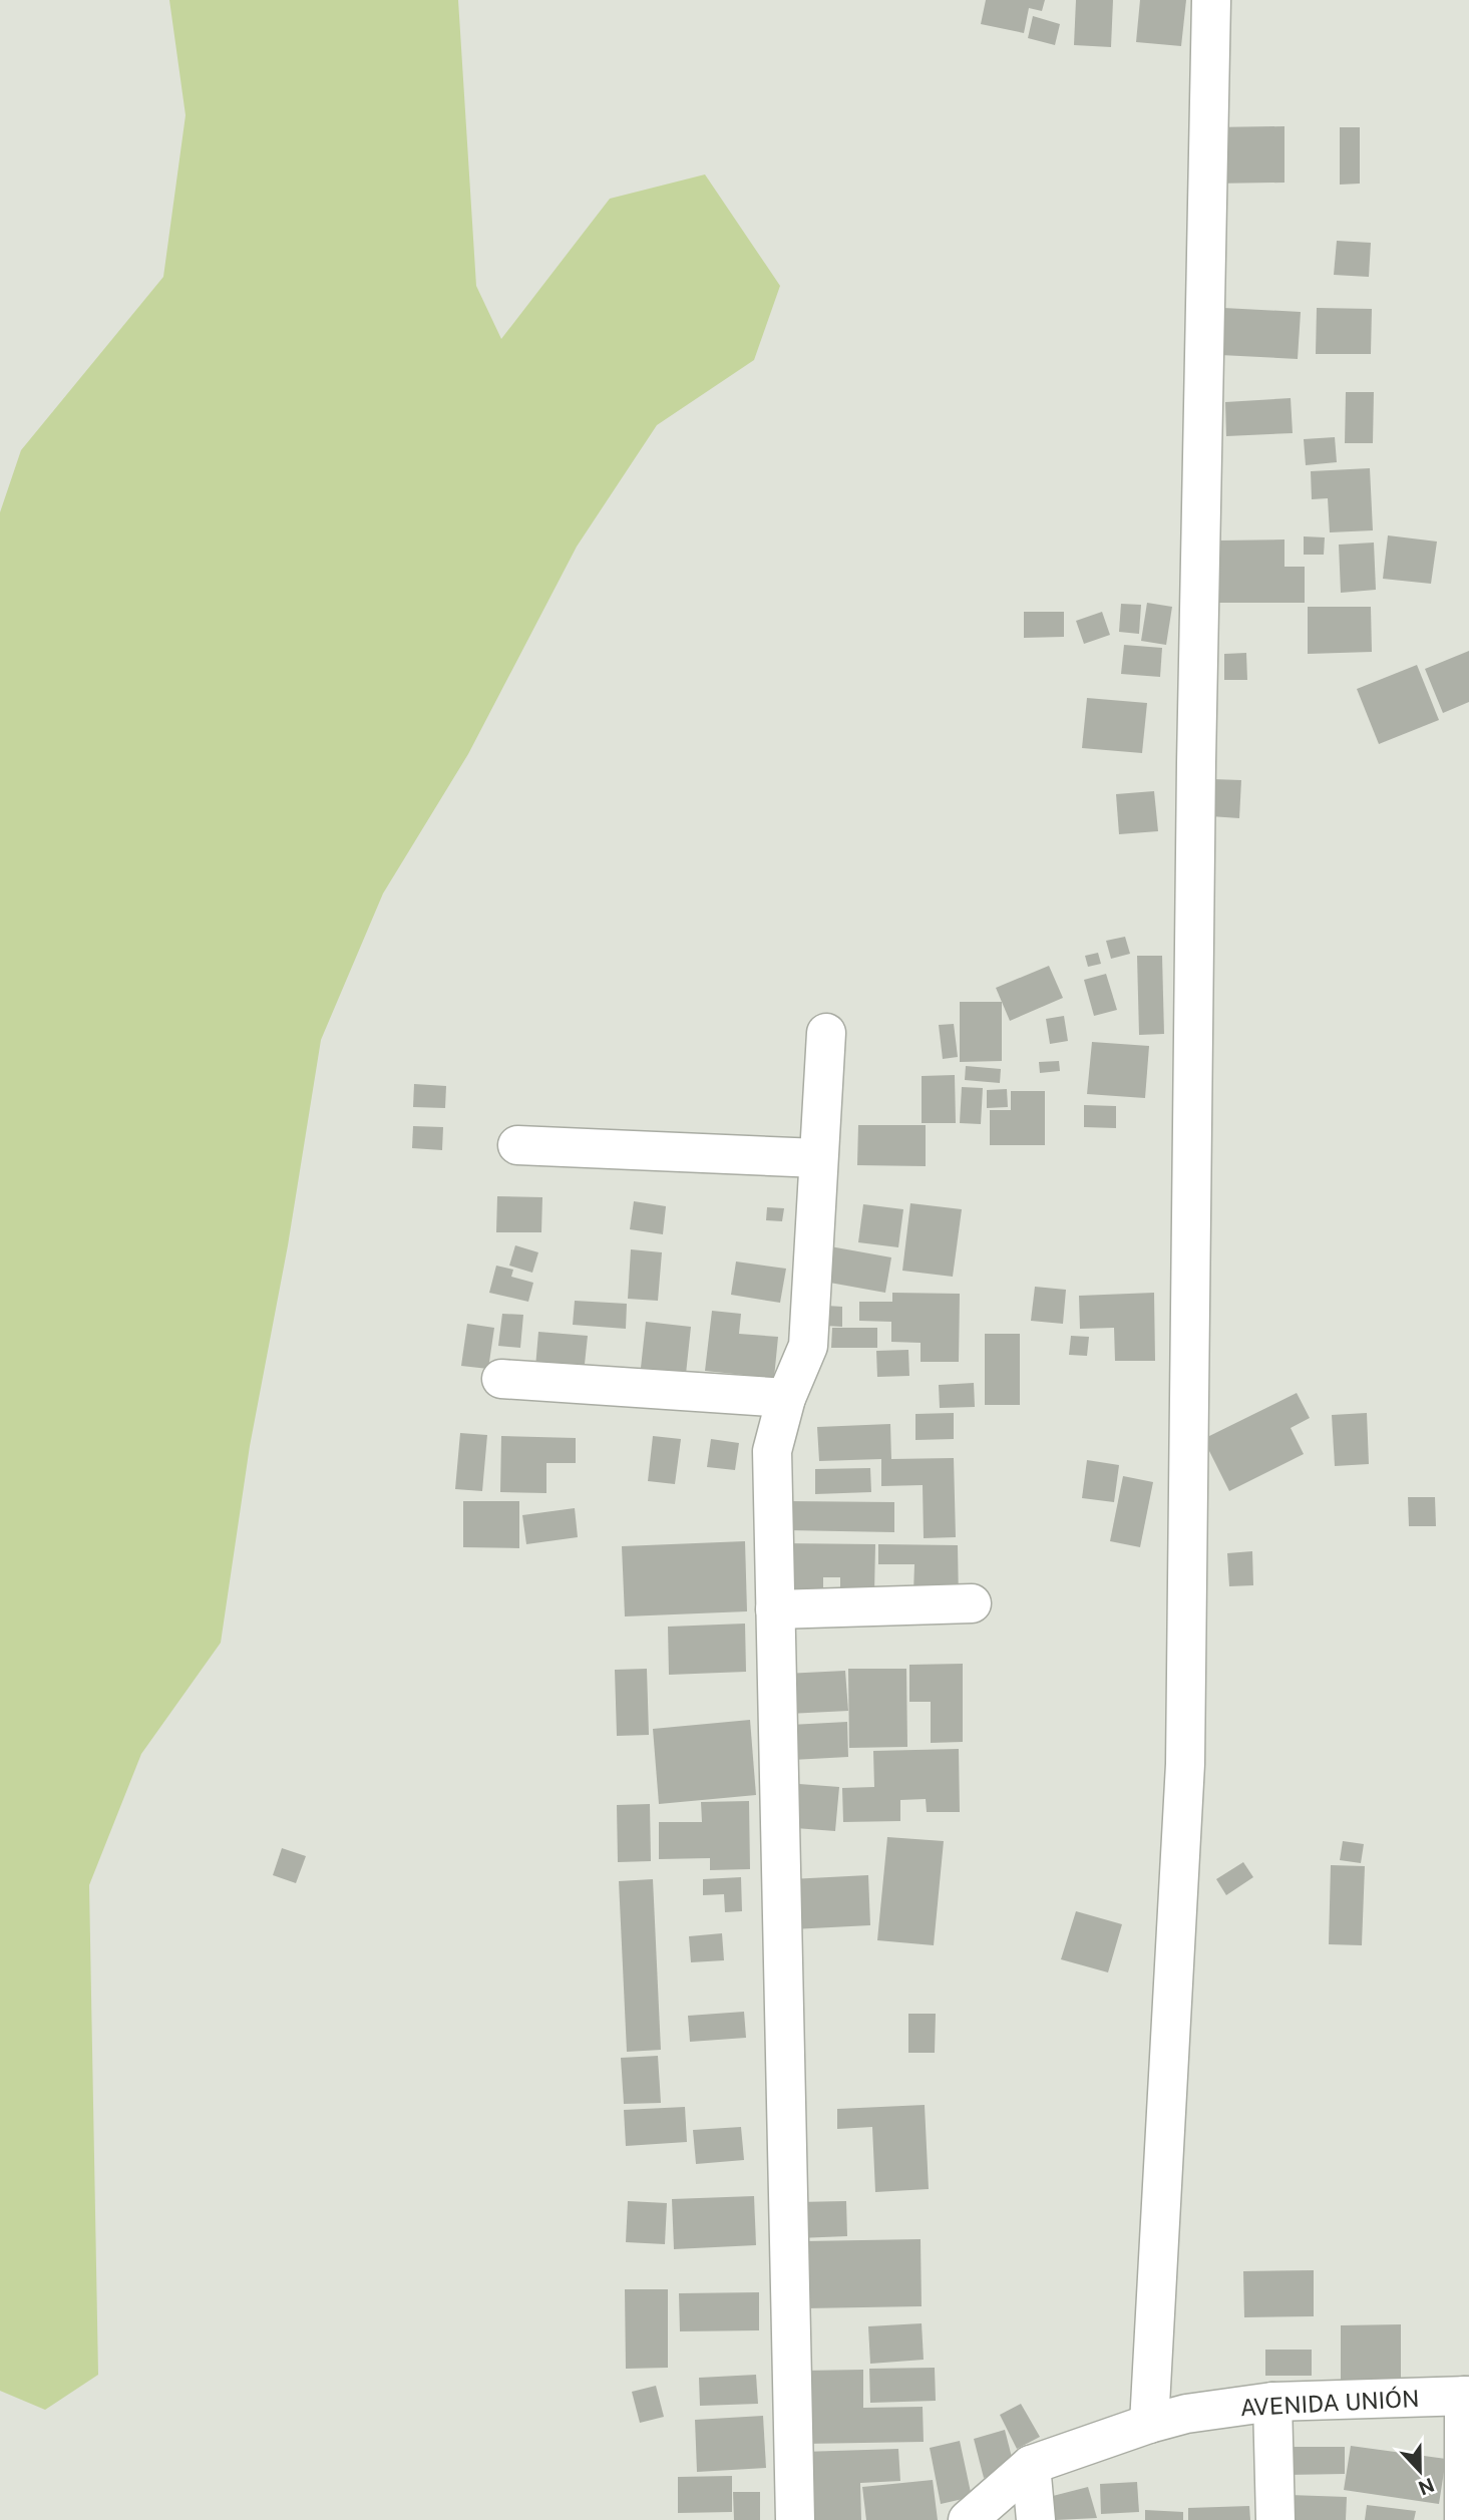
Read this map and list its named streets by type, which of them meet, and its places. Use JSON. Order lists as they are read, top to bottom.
{
  "streets": {
    "street": ["AVENIDA UNIÓN"]
  },
  "north": "bottom"
}
